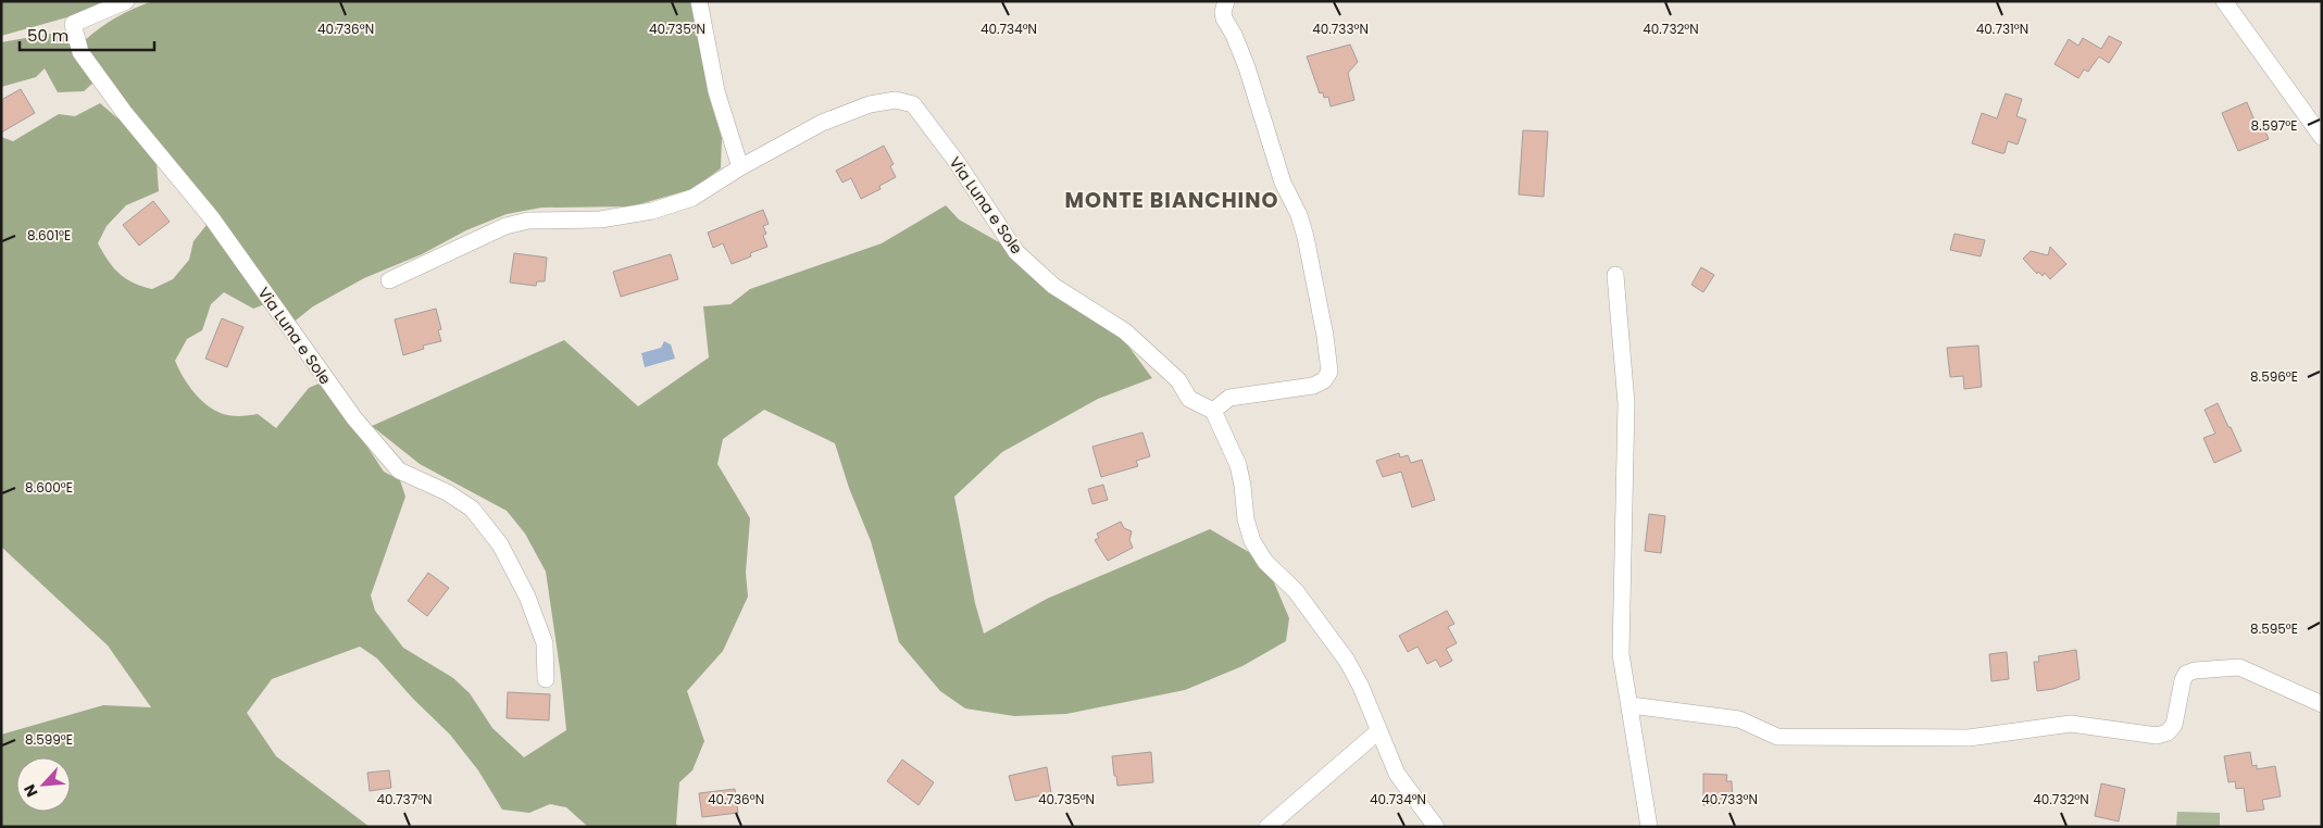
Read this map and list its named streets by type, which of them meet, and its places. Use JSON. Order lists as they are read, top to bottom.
{
  "streets": {
    "street": ["Via Luna e Sole"]
  },
  "districts": ["MONTE BIANCHINO"],
  "scale_bar": "50 m",
  "north": "bottom left",
  "coordinates": [
    "40.736°N",
    "40.735°N",
    "40.734°N",
    "40.733°N",
    "40.732°N",
    "40.731°N",
    "8.597°E",
    "8.601°E",
    "8.596°E",
    "8.600°E",
    "8.595°E",
    "8.599°E",
    "40.737°N"
  ]
}
